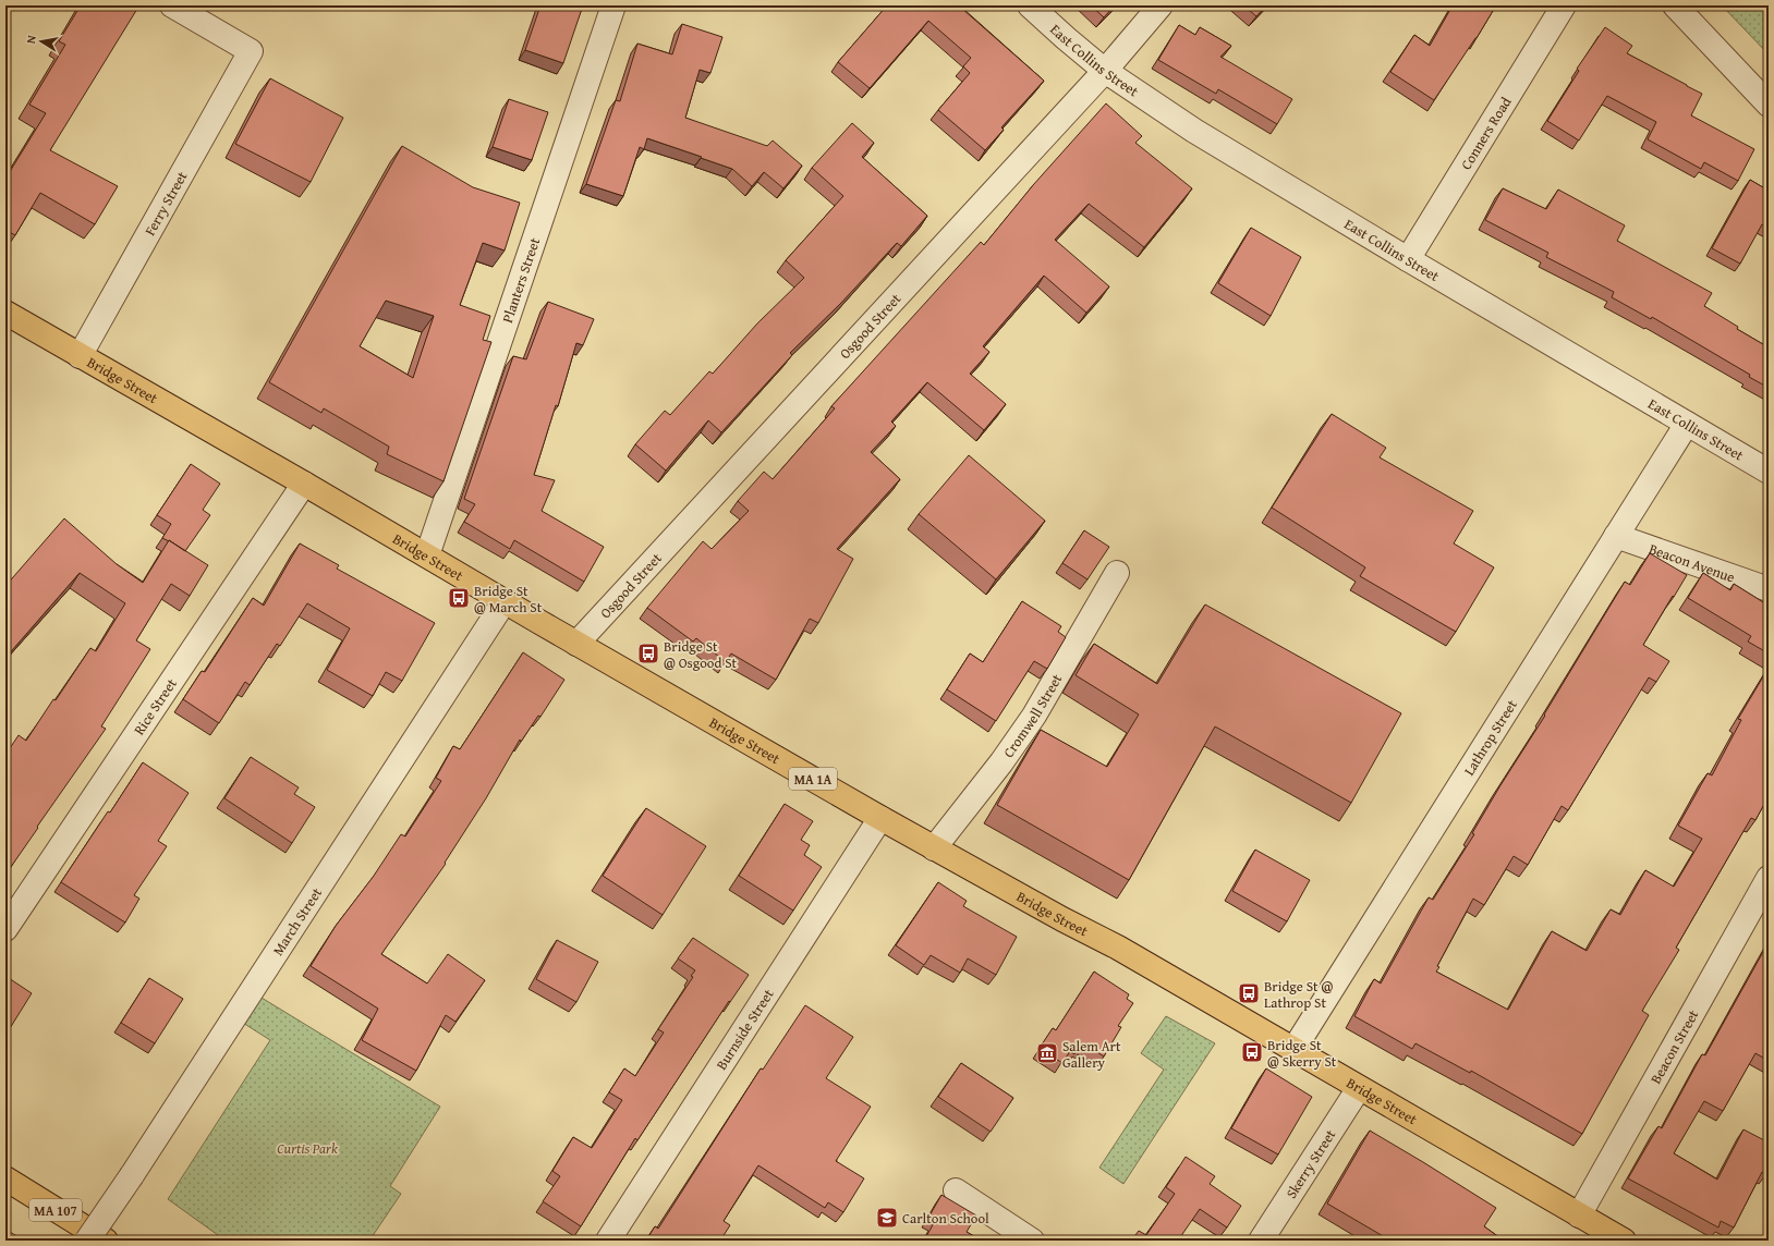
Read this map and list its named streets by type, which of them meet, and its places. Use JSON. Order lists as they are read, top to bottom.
{
  "streets": {
    "main road": ["Bridge Street", "MA 1A", "MA 107"],
    "street": [
      "East Collins Street",
      "Conners Road",
      "Ferry Street",
      "Planters Street",
      "Osgood Street",
      "Beacon Avenue",
      "Rice Street",
      "Cromwell Street",
      "Lathrop Street",
      "March Street",
      "Burnside Street",
      "Beacon Street",
      "Skerry Street"
    ]
  },
  "crossings": [
    ["East Collins Street", "Conners Road"],
    ["East Collins Street", "Osgood Street"],
    ["East Collins Street", "Lathrop Street"],
    ["Ferry Street", "Bridge Street"],
    ["Planters Street", "Bridge Street"],
    ["Osgood Street", "Bridge Street"],
    ["Bridge Street", "Rice Street"],
    ["Bridge Street", "Cromwell Street"],
    ["Bridge Street", "Lathrop Street"],
    ["Bridge Street", "March Street"],
    ["Bridge Street", "Burnside Street"],
    ["Bridge Street", "Beacon Street"],
    ["Bridge Street", "Skerry Street"],
    ["Beacon Avenue", "Lathrop Street"]
  ],
  "parks": ["Curtis Park"],
  "places": {
    "bus stop": [
      "Bridge St @ March St",
      "Bridge St @ Osgood St",
      "Bridge St @ Lathrop St",
      "Bridge St @ Skerry St"
    ],
    "museum": ["Salem Art Gallery"],
    "school or university": ["Carlton School"]
  },
  "north": "left"
}
